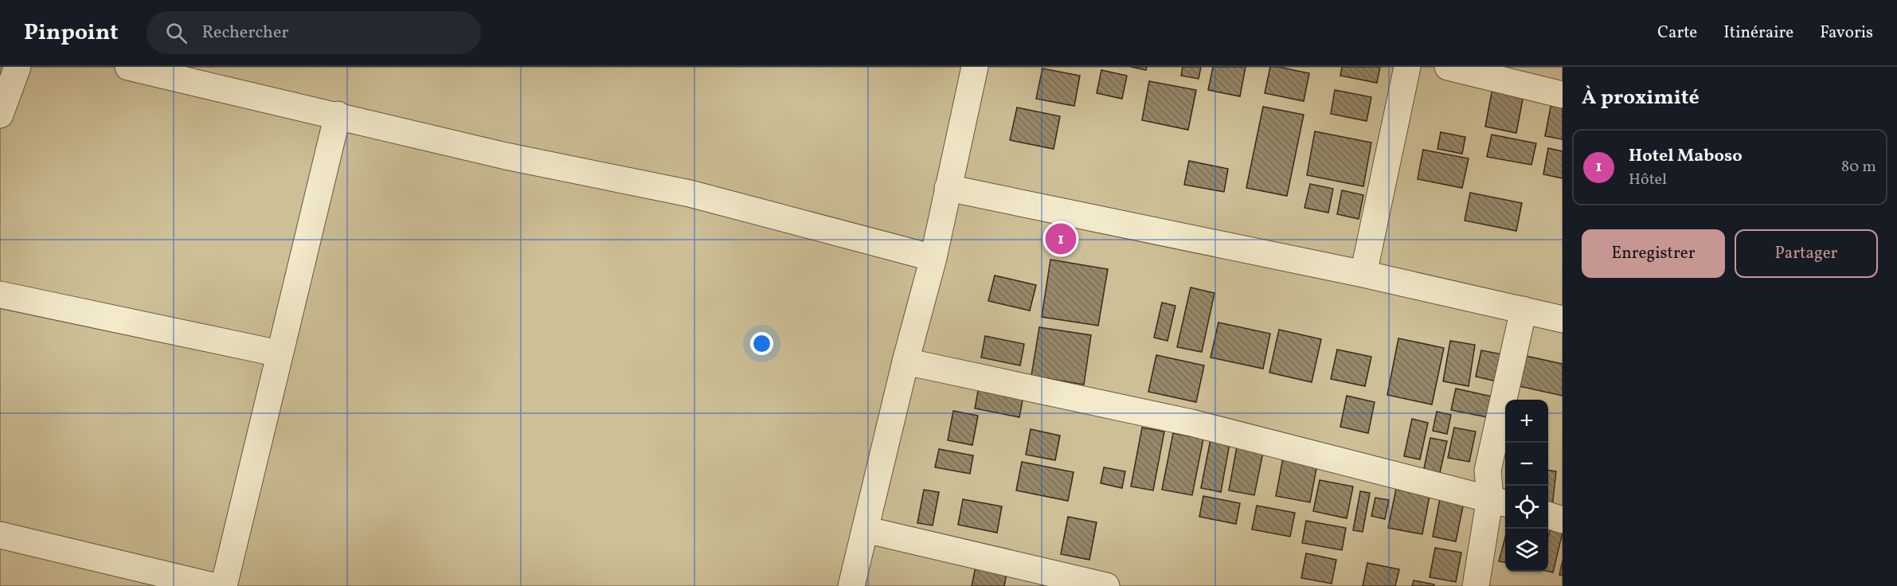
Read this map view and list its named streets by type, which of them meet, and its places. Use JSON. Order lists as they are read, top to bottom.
{
  "page": {
    "header": "Pinpoint",
    "search": "Rechercher",
    "nav": ["Carte", "Itinéraire", "Favoris"],
    "heading": "À proximité",
    "list": [
      {
        "mark": "1",
        "name": "Hotel Maboso",
        "note": "Hôtel",
        "value": "80 m"
      }
    ],
    "buttons": ["Enregistrer", "Partager"],
    "pins": "1",
    "map_buttons": ["+", "−"]
  }
}
